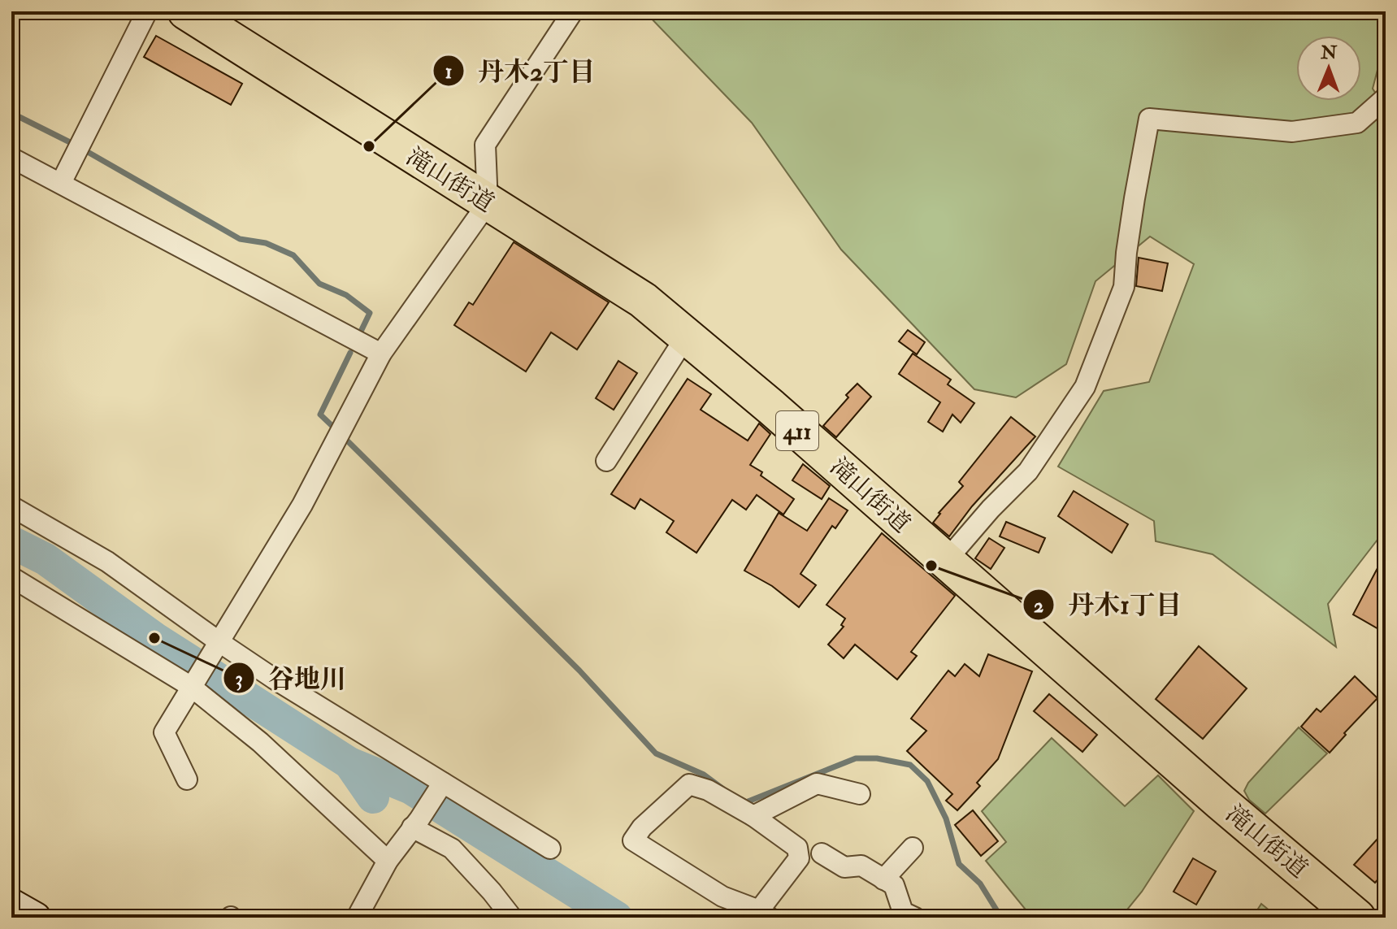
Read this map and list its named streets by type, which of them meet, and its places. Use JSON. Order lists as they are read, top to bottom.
{
  "streets": {
    "highway": ["滝山街道", "411"]
  },
  "places": ["丹木2丁目", "丹木1丁目", "谷地川"],
  "north": "top"
}
